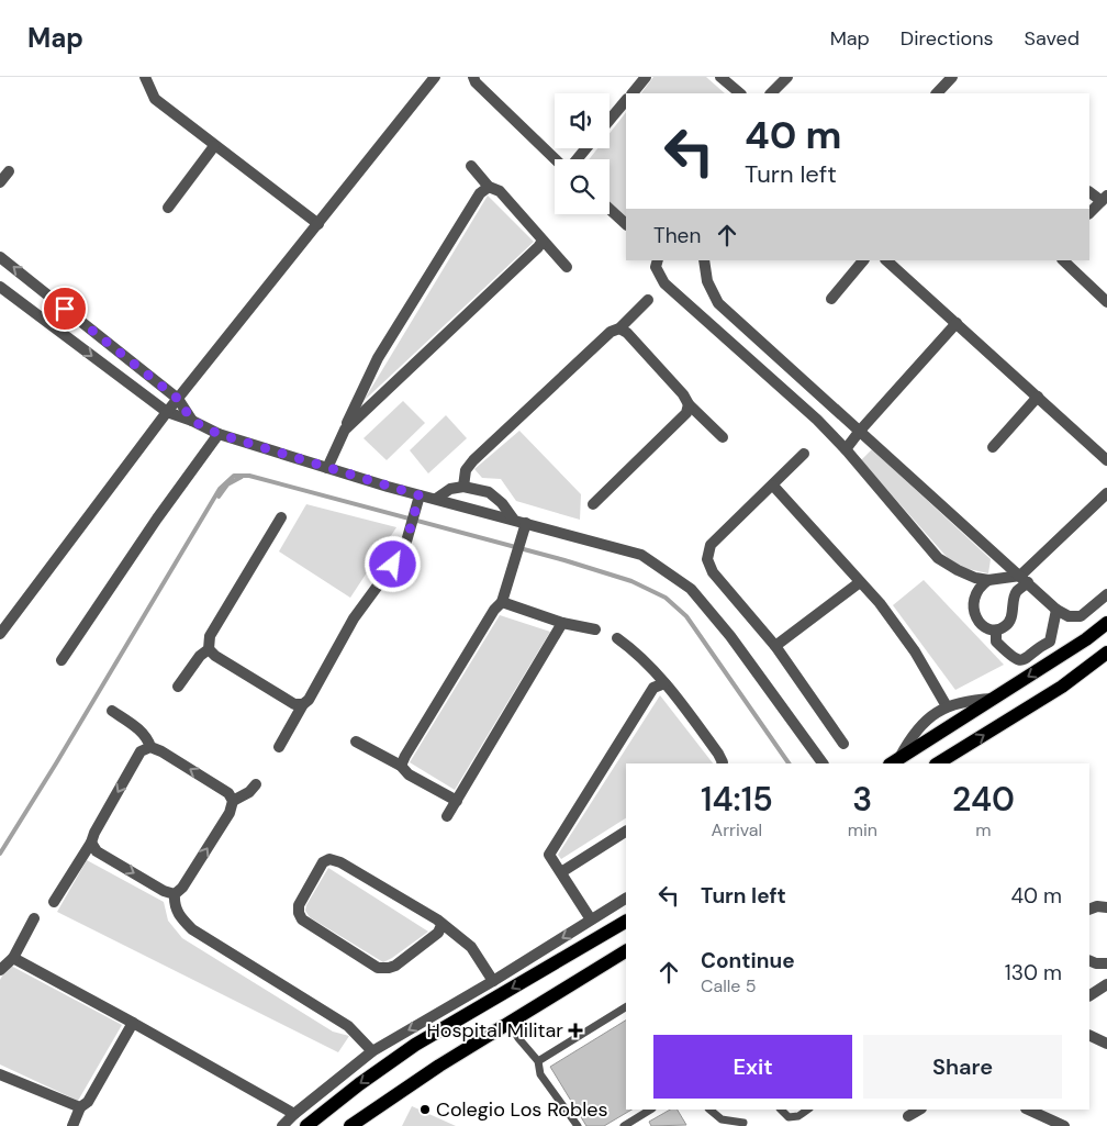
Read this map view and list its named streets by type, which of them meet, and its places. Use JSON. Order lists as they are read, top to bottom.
{
  "places": {
    "health": ["Hospital Militar"],
    "other": ["Colegio Los Robles"]
  },
  "page": {
    "header": "Map",
    "nav": ["Map", "Directions", "Saved"],
    "turn": ["40 m", "Turn left"],
    "then": "Then",
    "eta": [
      "14:15",
      "Arrival",
      "3",
      "min",
      "240",
      "m"
    ],
    "list": [
      {
        "name": "Turn left",
        "value": "40 m"
      },
      {
        "name": "Continue",
        "note": "Calle 5",
        "value": "130 m"
      }
    ],
    "buttons": ["Exit", "Share"]
  }
}
